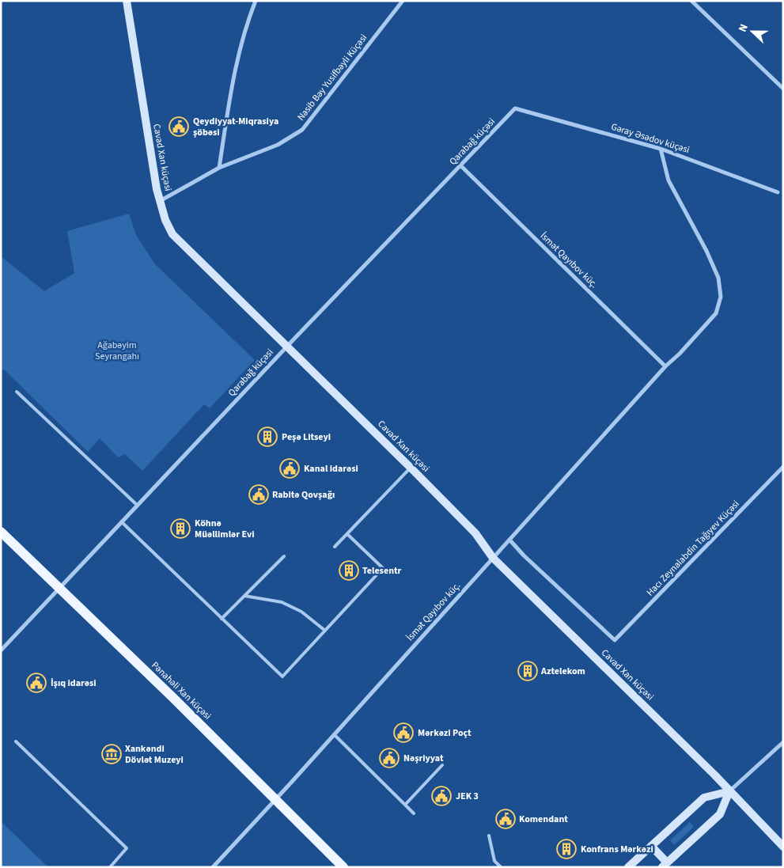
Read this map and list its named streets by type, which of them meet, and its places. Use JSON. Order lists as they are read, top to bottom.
{
  "streets": {
    "main road": ["Pənahəli Xan küçəsi"],
    "street": [
      "Nəsib Bəy Yusifbəyli Küçəsi",
      "Gəray Əsədov küçəsi",
      "Qarabağ küçəsi",
      "Cavad Xan küçəsi",
      "İsmət Qayıbov küç.",
      "Hacı Zeynalabdin Tağıyev Küçəsi"
    ]
  },
  "crossings": [
    ["Nəsib Bəy Yusifbəyli Küçəsi", "Cavad Xan küçəsi"],
    ["Gəray Əsədov küçəsi", "Qarabağ küçəsi"],
    ["Gəray Əsədov küçəsi", "İsmət Qayıbov küç."],
    ["Qarabağ küçəsi", "Cavad Xan küçəsi"],
    ["Qarabağ küçəsi", "İsmət Qayıbov küç."],
    ["Qarabağ küçəsi", "Pənahəli Xan küçəsi"],
    ["Cavad Xan küçəsi", "İsmət Qayıbov küç."],
    ["İsmət Qayıbov küç.", "Hacı Zeynalabdin Tağıyev Küçəsi"],
    ["İsmət Qayıbov küç.", "Pənahəli Xan küçəsi"]
  ],
  "parks": ["Ağabəyim Seyrangahı"],
  "places": {
    "public building": [
      "Qeydiyyat-Miqrasiya şöbəsi",
      "Kanal idarəsi",
      "Rabitə Qovşağı",
      "İşıq idarəsi",
      "Mərkəzi Poçt",
      "Nəşriyyat",
      "JEK 3",
      "Komendant"
    ],
    "building": [
      "Peşə Litseyi",
      "Köhnə Müəllimlər Evi",
      "Telesentr",
      "Aztelekom",
      "Konfrans Mərkəzi"
    ],
    "museum": ["Xankəndi Dövlət Muzeyi"]
  },
  "north": "left"
}
